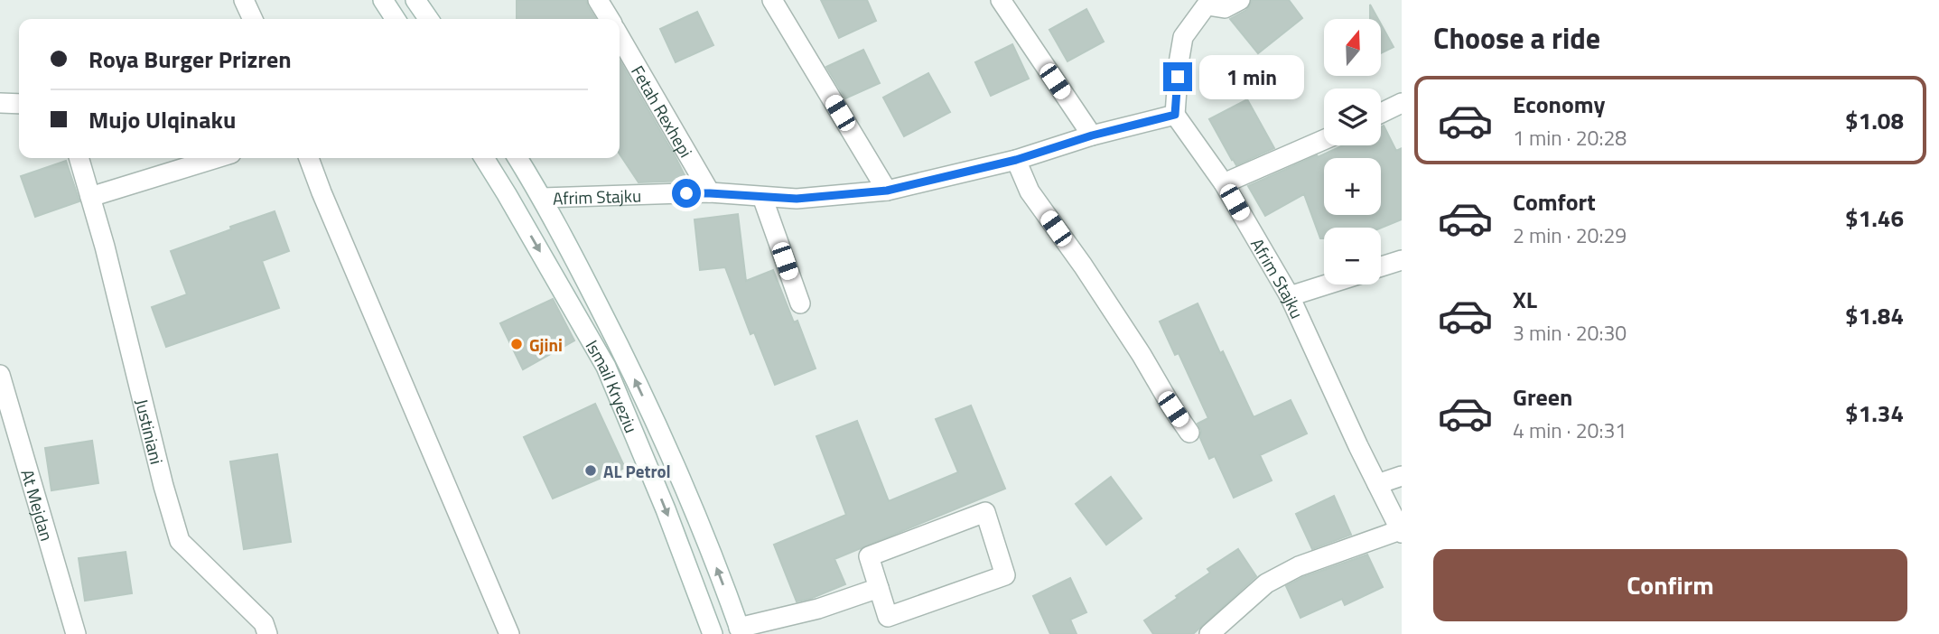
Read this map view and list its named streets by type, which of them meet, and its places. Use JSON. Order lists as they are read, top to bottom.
{
  "streets": {
    "street": [
      "Fetah Rexhepi",
      "Afrim Stajku",
      "Ismail Kryeziu",
      "Justiniani",
      "At Mejdan"
    ]
  },
  "crossings": [
    ["Fetah Rexhepi", "Afrim Stajku"],
    ["Afrim Stajku", "Ismail Kryeziu"]
  ],
  "places": ["Gjini", "AL Petrol"],
  "north": "top",
  "page": {
    "heading": "Choose a ride",
    "map_buttons": ["+", "−"],
    "banner": ["Roya Burger Prizren", "Mujo Ulqinaku"],
    "bubble": "1 min",
    "list": [
      {
        "name": "Economy",
        "note": "1 min · 20:28",
        "value": "$1.08"
      },
      {
        "name": "Comfort",
        "note": "2 min · 20:29",
        "value": "$1.46"
      },
      {
        "name": "XL",
        "note": "3 min · 20:30",
        "value": "$1.84"
      },
      {
        "name": "Green",
        "note": "4 min · 20:31",
        "value": "$1.34"
      }
    ],
    "buttons": "Confirm"
  }
}
